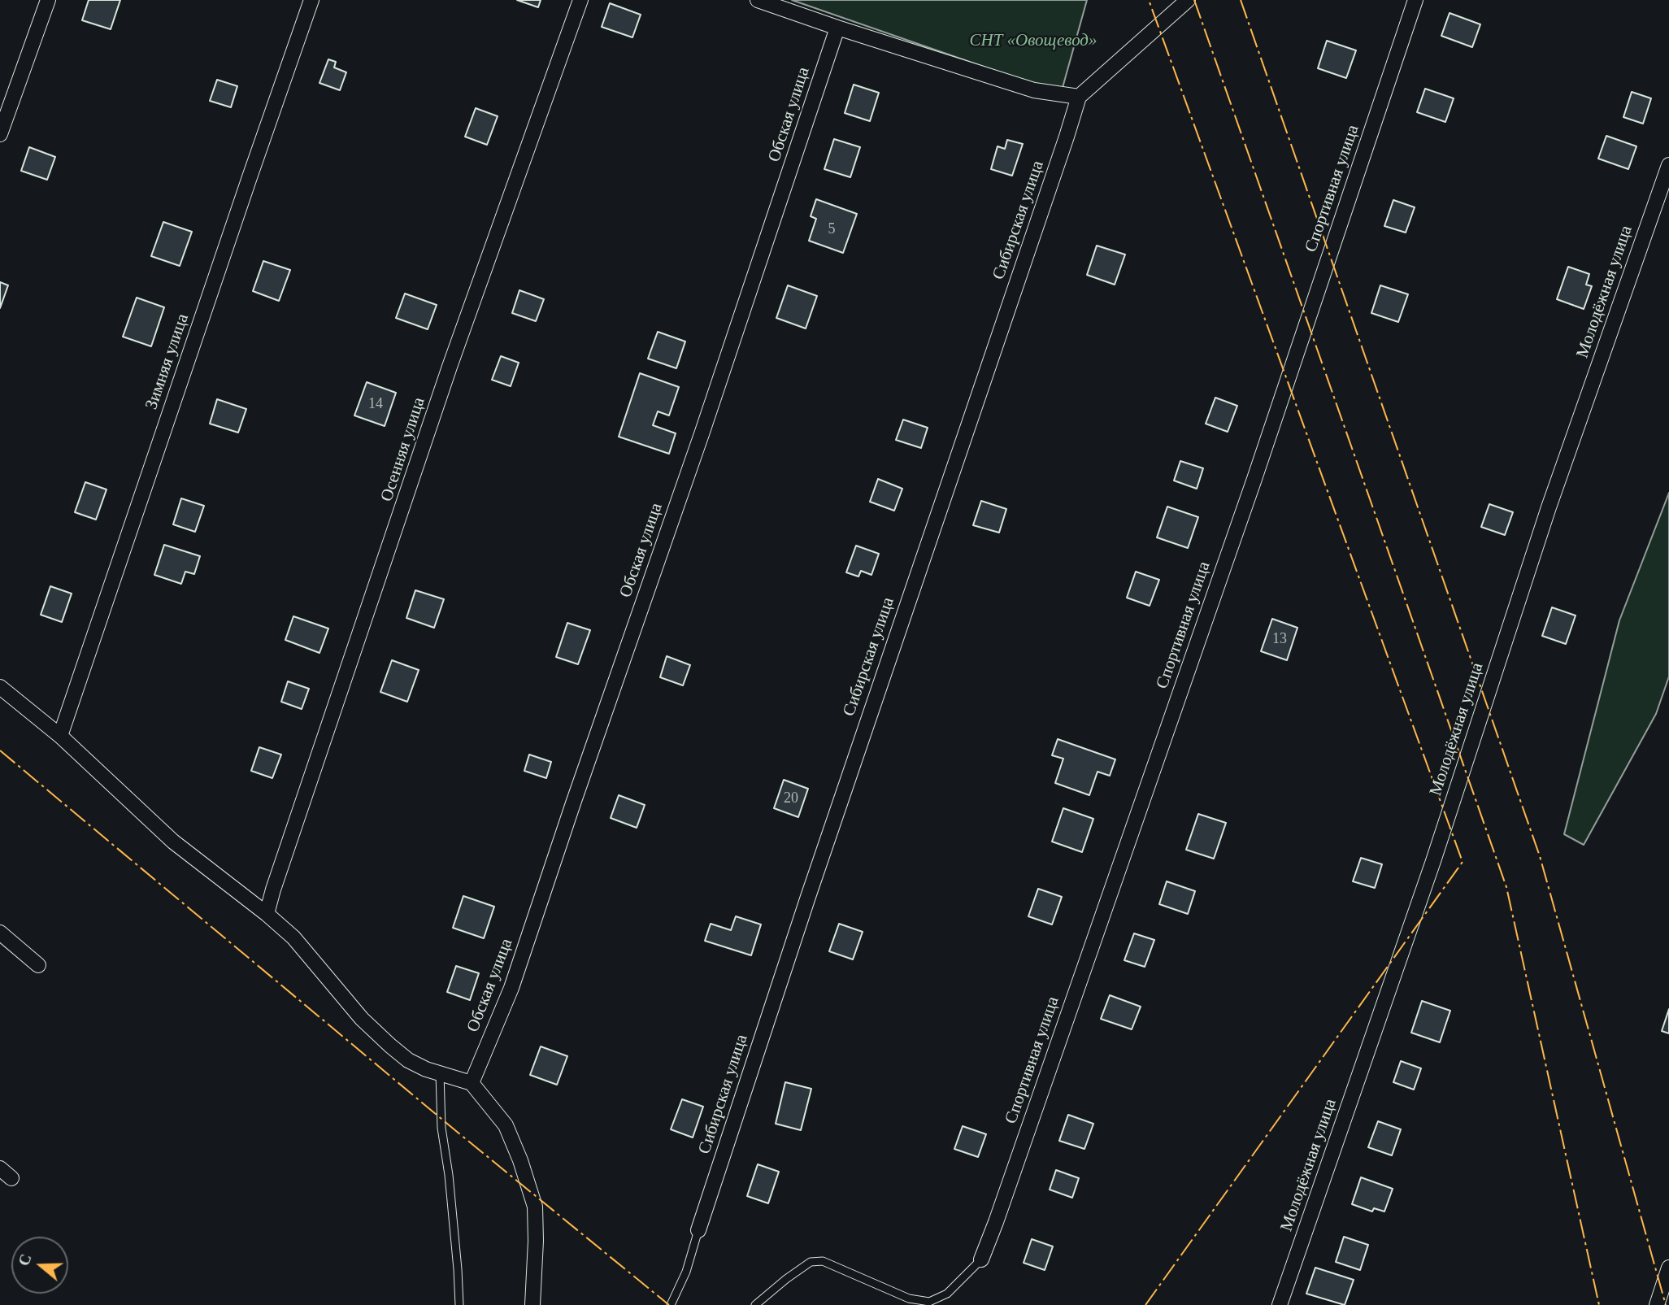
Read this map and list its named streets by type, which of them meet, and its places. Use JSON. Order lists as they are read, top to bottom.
{
  "streets": {
    "street": [
      "Обская улица",
      "Спортивная улица",
      "Сибирская улица",
      "Молодёжная улица",
      "Зимняя улица",
      "Осенняя улица"
    ]
  },
  "parks": ["СНТ «Овощевод»"],
  "house_numbers": [
    "5",
    "14",
    "13",
    "20"
  ],
  "north": "left"
}
